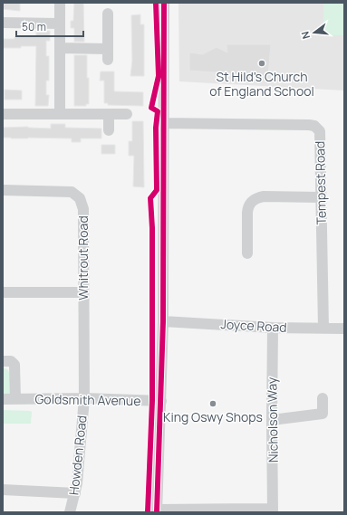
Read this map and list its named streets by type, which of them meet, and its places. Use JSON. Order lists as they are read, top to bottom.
{
  "streets": {
    "street": [
      "Tempest Road",
      "Whitrout Road",
      "Joyce Road",
      "Goldsmith Avenue",
      "Nicholson Way",
      "Howden Road"
    ]
  },
  "crossings": [
    ["Tempest Road", "Joyce Road"],
    ["Whitrout Road", "Goldsmith Avenue"],
    ["Whitrout Road", "Howden Road"],
    ["Joyce Road", "Nicholson Way"],
    ["Goldsmith Avenue", "Howden Road"]
  ],
  "places": ["St Hild's Church of England School", "King Oswy Shops"],
  "scale_bar": "50 m",
  "north": "left"
}
